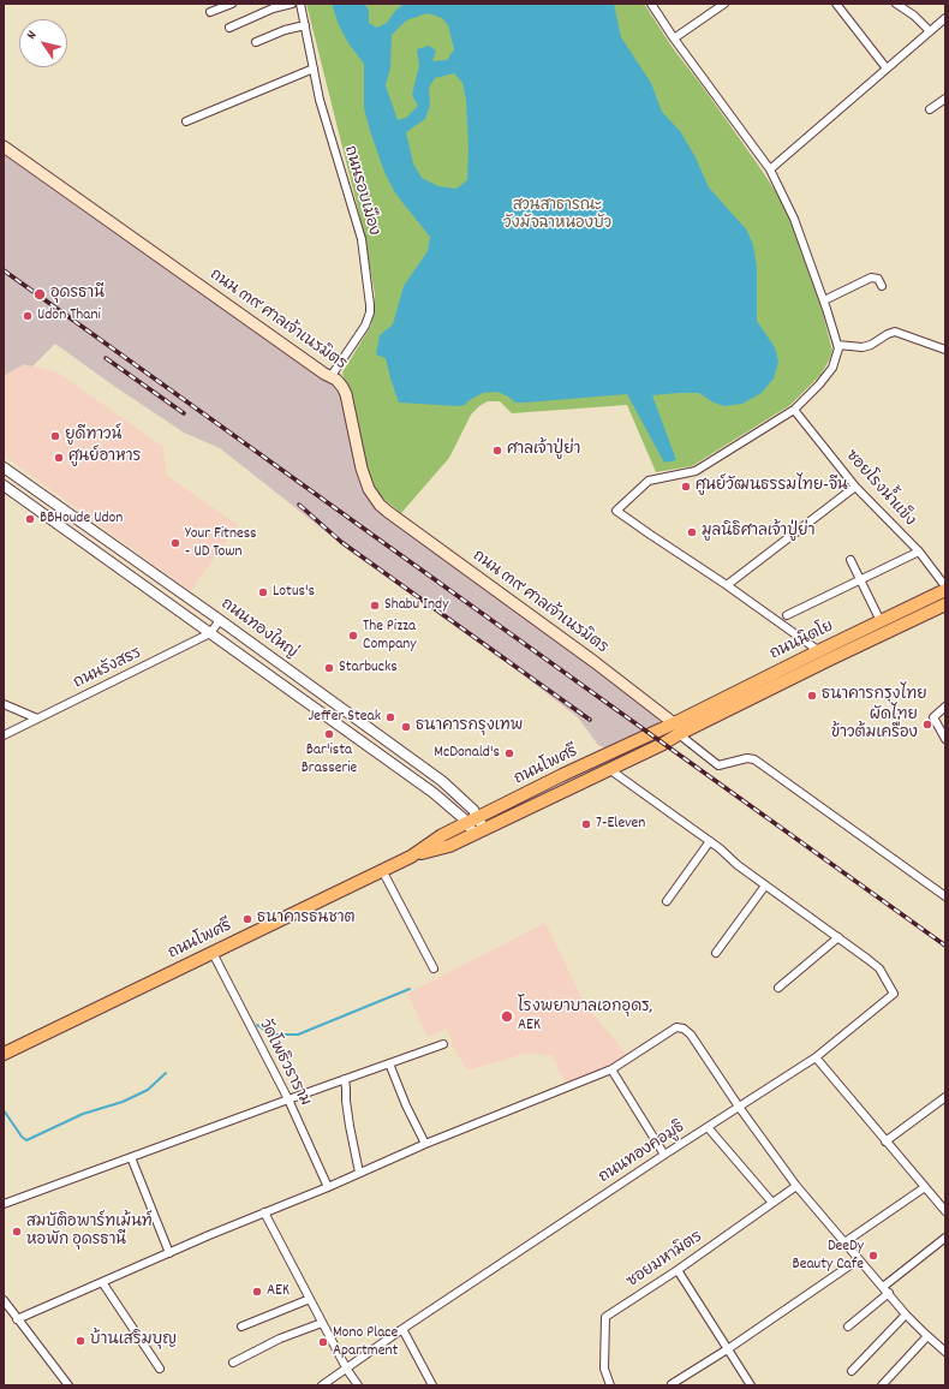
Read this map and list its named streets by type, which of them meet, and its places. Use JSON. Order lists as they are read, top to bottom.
{
  "streets": {
    "main road": ["ถนน ๓๙ ศาลเจ้าเนรมิตร", "ถนนนิตโย", "ถนนโพศรี"],
    "street": [
      "ถนนรอบเมือง",
      "ซอยโรงน้ำแข็ง",
      "ถนนทองใหญ่",
      "ถนนรังสรร",
      "วัดโพธิวราราม",
      "ถนนทองคอมูธิ",
      "ซอยมหามิตร"
    ]
  },
  "crossings": [
    ["ถนนรอบเมือง", "ถนน ๓๙ ศาลเจ้าเนรมิตร"],
    ["ถนน ๓๙ ศาลเจ้าเนรมิตร", "ถนนนิตโย"],
    ["ถนน ๓๙ ศาลเจ้าเนรมิตร", "ถนนโพศรี"],
    ["ถนนทองใหญ่", "ถนนรังสรร"],
    ["ถนนทองใหญ่", "ถนนโพศรี"],
    ["ถนนนิตโย", "ถนนโพศรี"],
    ["ถนนโพศรี", "วัดโพธิวราราม"]
  ],
  "parks": ["สวนสาธารณะ วังมัจฉาหนองบัว"],
  "places": [
    "อุดรธานี",
    "Udon Thani",
    "ยูดีทาวน์",
    "ศาลเจ้าปู่ย่า",
    "ศูนย์อาหาร",
    "ศูนย์วัฒนธรรมไทย-จีน",
    "BBHoude Udon",
    "มูลนิธิศาลเจ้าปู่ย่า",
    "Your Fitness - UD Town",
    "Lotus's",
    "Shabu Indy",
    "The Pizza Company",
    "Starbucks",
    "ธนาคารกรุงไทย",
    "Jeffer Steak",
    "ผัดไทย ข้าวต้มเครื่อง",
    "ธนาคารกรุงเทพ",
    "Bar'ista Brasserie",
    "McDonald's",
    "7-Eleven",
    "ธนาคารธนชาต",
    "โรงพยาบาลเอกอุดร, AEK",
    "สมบัติอพาร์ทเม้นท์ หอพัก อุดรธานี",
    "DeeDy Beauty Cafe",
    "AEK",
    "บ้านเสริมบุญ",
    "Mono Place Apartment"
  ],
  "north": "top left"
}
